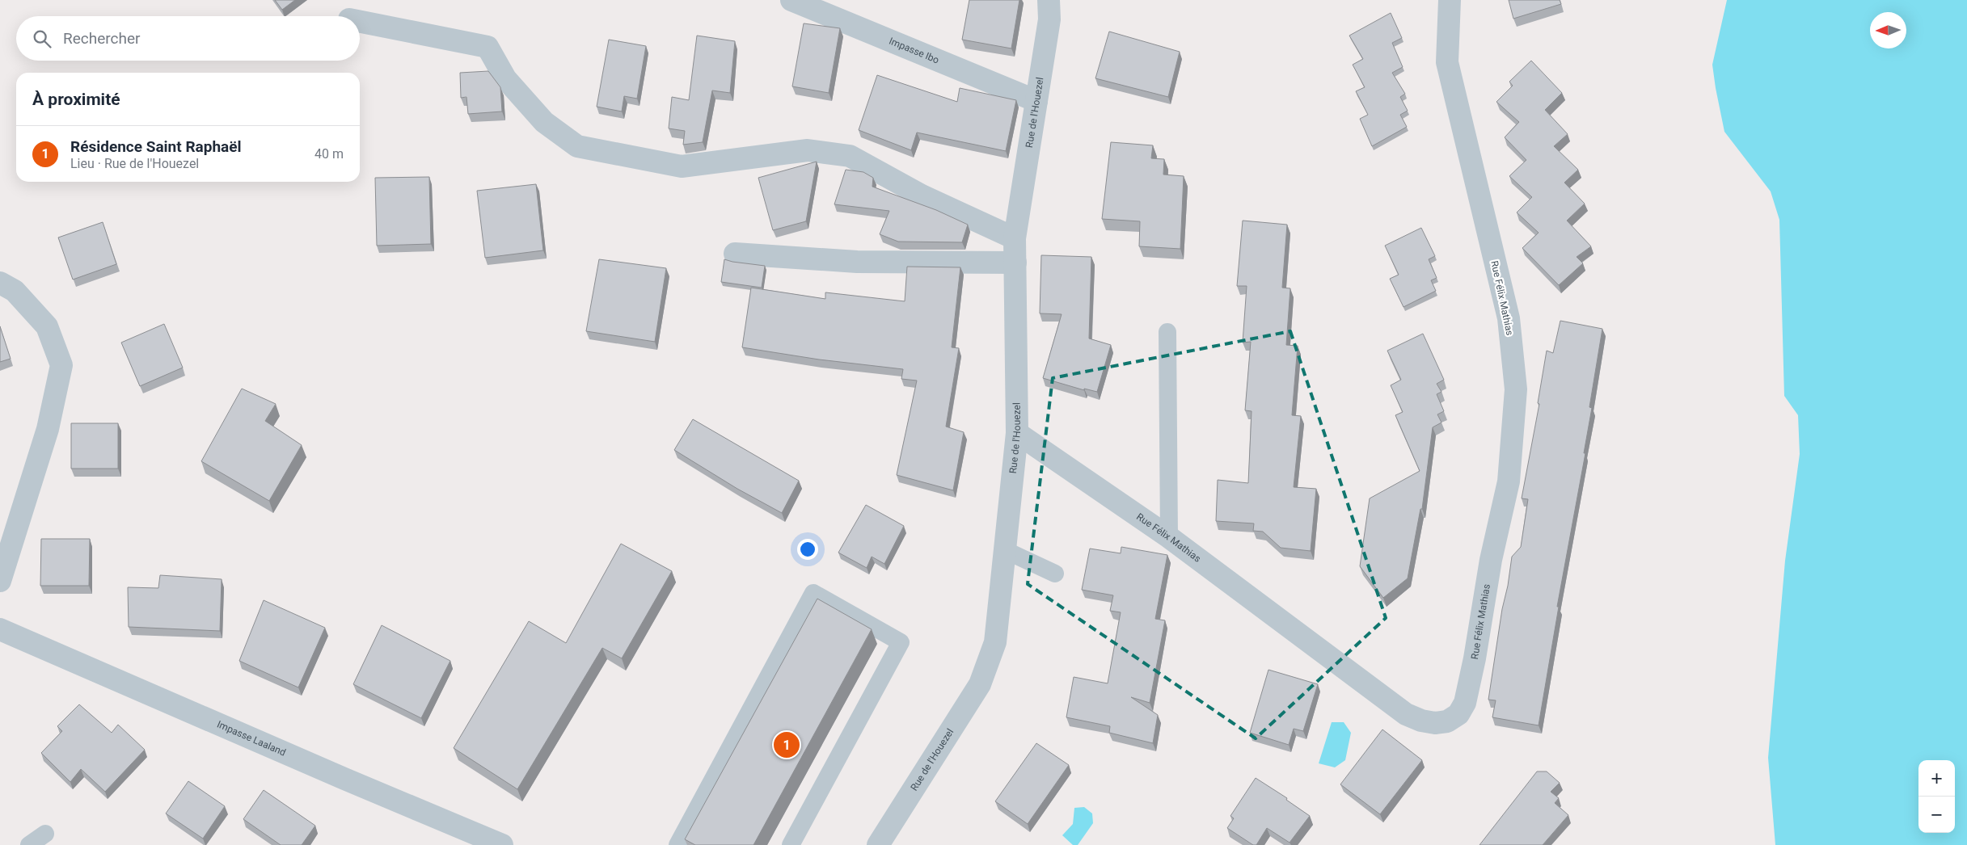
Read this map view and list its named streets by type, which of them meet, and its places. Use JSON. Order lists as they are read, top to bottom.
{
  "streets": {
    "street": [
      "Impasse Ibo",
      "Rue de l'Houezel",
      "Rue Félix Mathias",
      "Impasse Laaland"
    ]
  },
  "crossings": [
    ["Impasse Ibo", "Rue de l'Houezel"],
    ["Rue de l'Houezel", "Rue Félix Mathias"]
  ],
  "north": "left",
  "page": {
    "search": "Rechercher",
    "heading": "À proximité",
    "list": [
      {
        "mark": "1",
        "name": "Résidence Saint Raphaël",
        "note": "Lieu · Rue de l'Houezel",
        "value": "40 m"
      }
    ],
    "pins": "1",
    "map_buttons": ["+", "−"]
  }
}
